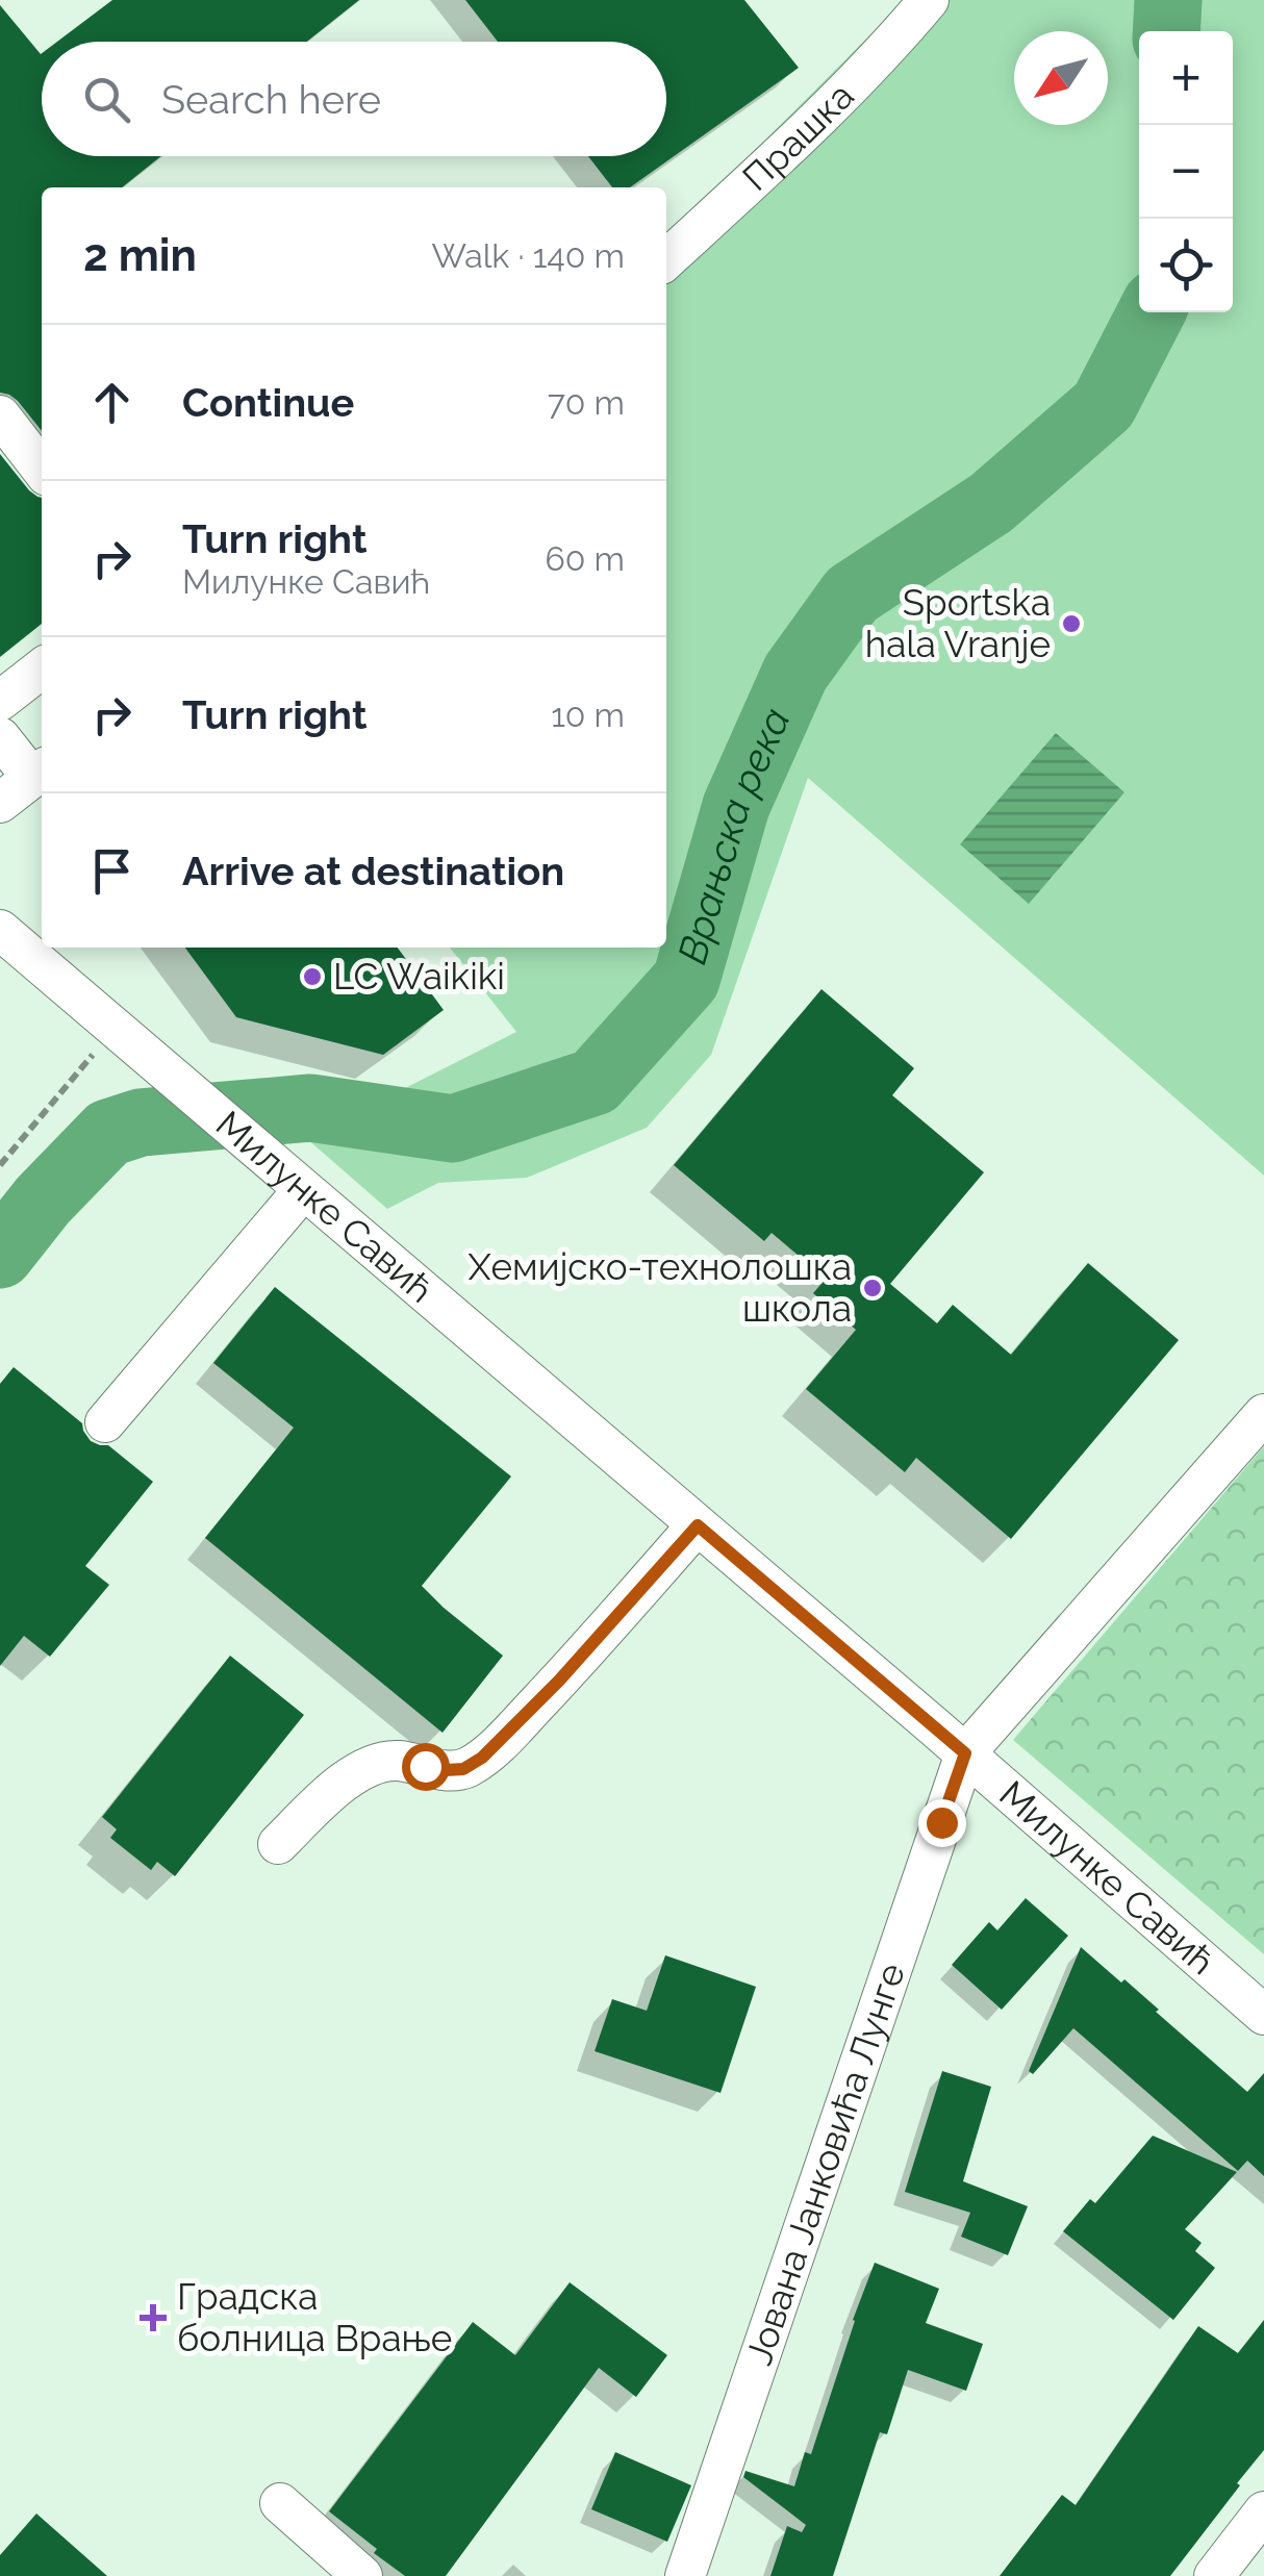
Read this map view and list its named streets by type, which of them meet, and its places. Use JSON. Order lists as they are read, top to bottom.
{
  "streets": {
    "street": ["Прашка", "Милунке Савић", "Јована Јанковића Лунге"]
  },
  "crossings": [
    ["Милунке Савић", "Јована Јанковића Лунге"]
  ],
  "water": ["Врањска река"],
  "places": {
    "other": ["Sportska hala Vranje", "LC Waikiki", "Хемијско-технолошка школа"],
    "health": ["Градска болница Врање"]
  },
  "north": "bottom left",
  "page": {
    "map_buttons": ["+", "−"],
    "search": "Search here",
    "heading": ["2 min", "Walk · 140 m"],
    "list": [
      ["Continue", "70 m"],
      ["Turn right", "Милунке Савић", "60 m"],
      ["Turn right", "10 m"],
      "Arrive at destination"
    ]
  }
}
